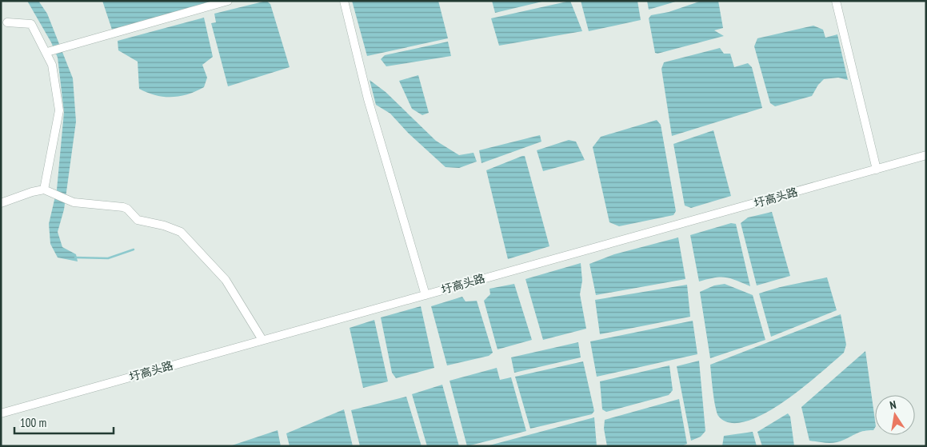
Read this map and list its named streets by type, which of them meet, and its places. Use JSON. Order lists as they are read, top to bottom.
{
  "streets": {
    "street": ["圩高头路"]
  },
  "scale_bar": "100 m",
  "north": "top"
}
